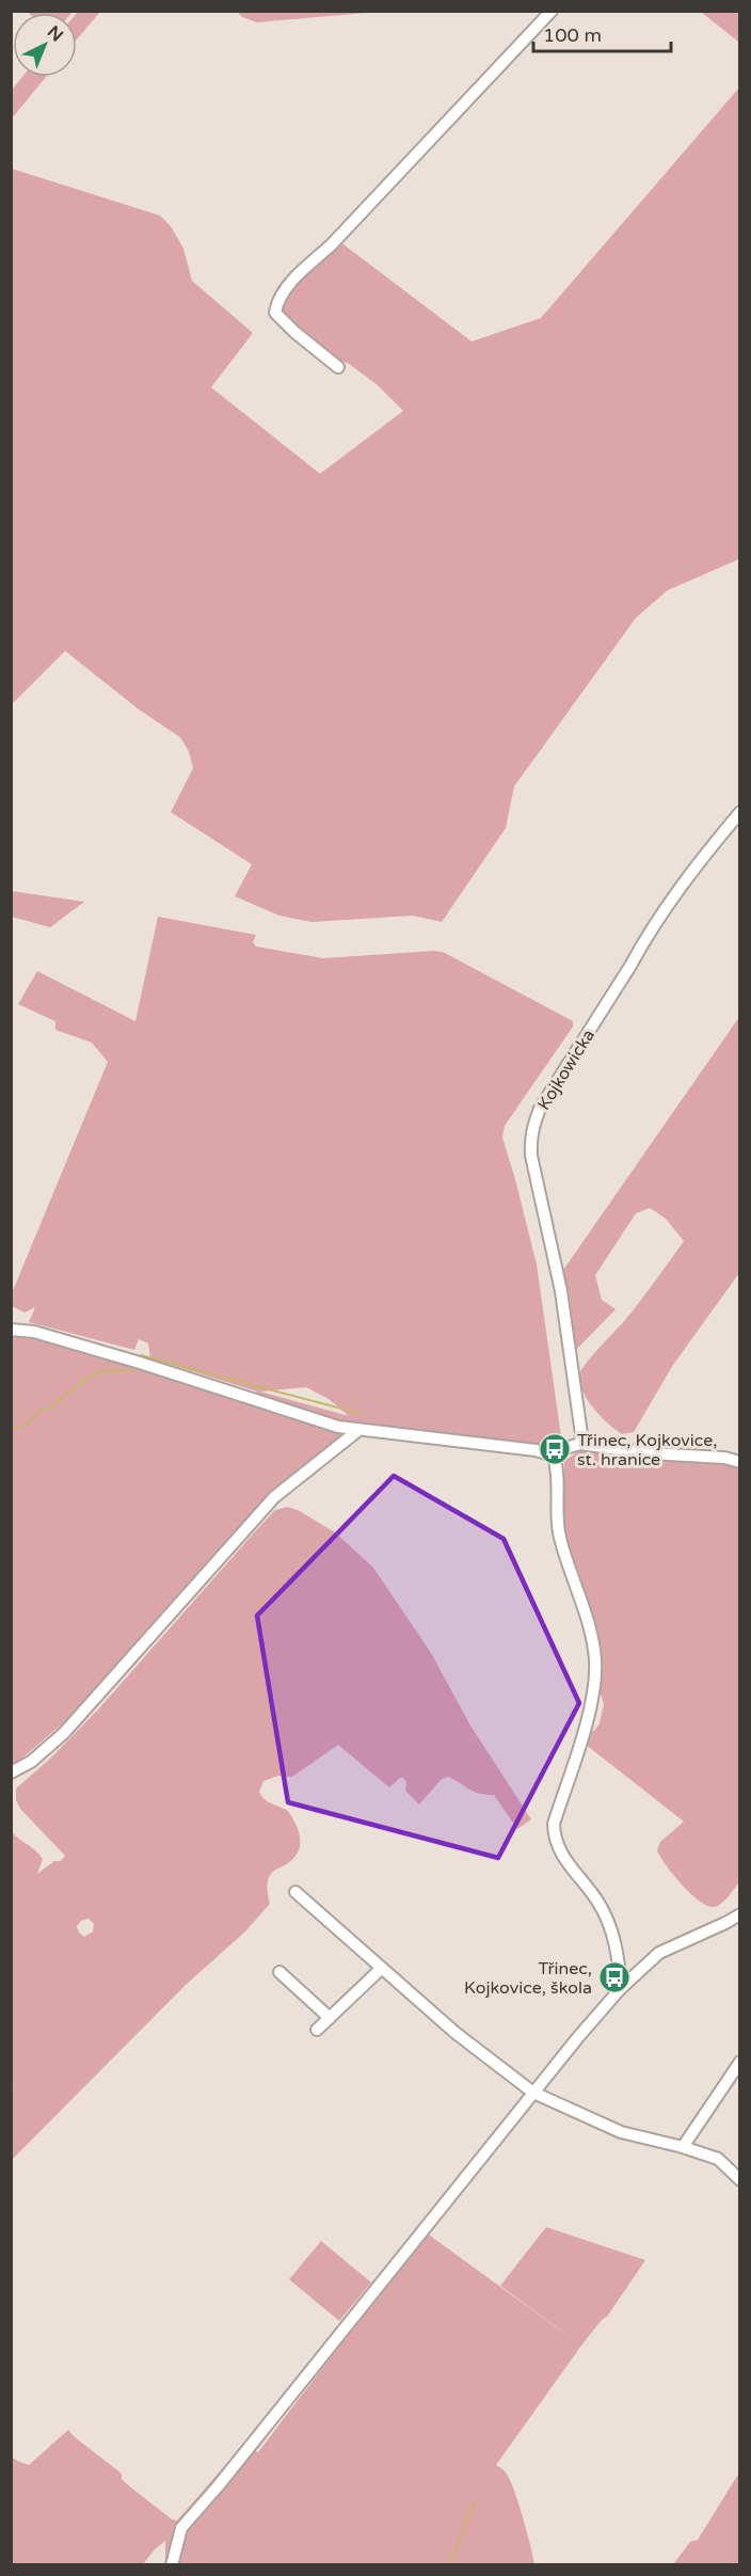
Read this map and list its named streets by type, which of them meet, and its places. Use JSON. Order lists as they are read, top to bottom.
{
  "streets": {
    "street": ["Kojkowicka"]
  },
  "places": {
    "bus stop": ["Třinec, Kojkovice, st. hranice", "Třinec, Kojkovice, škola"]
  },
  "scale_bar": "100 m",
  "north": "top right"
}
